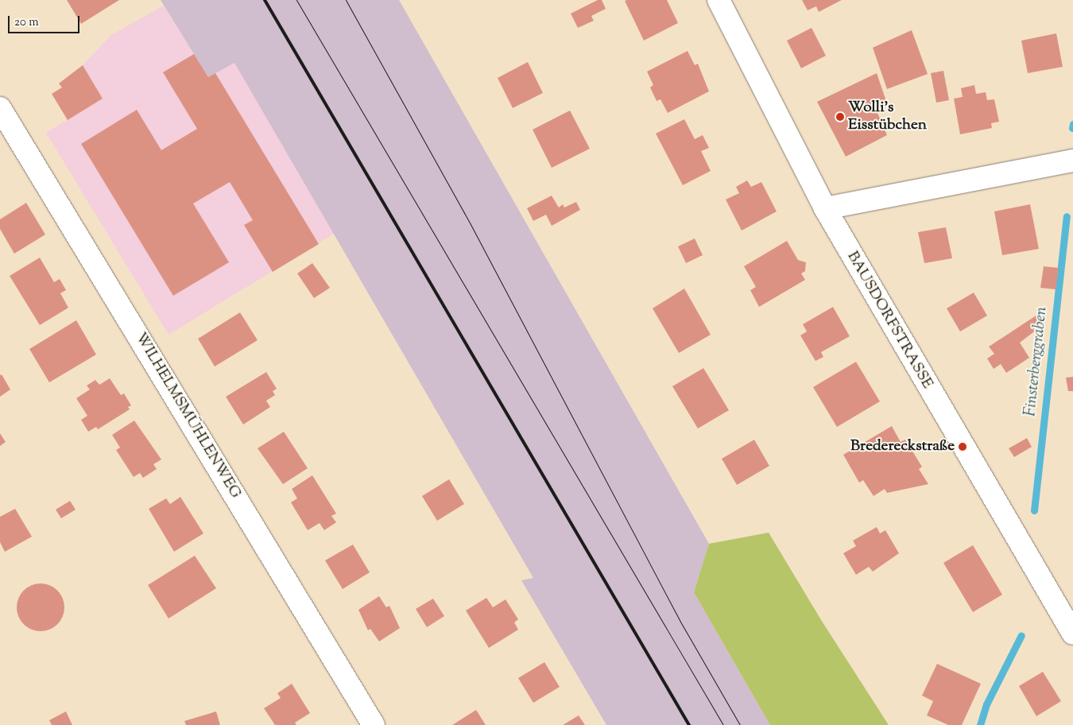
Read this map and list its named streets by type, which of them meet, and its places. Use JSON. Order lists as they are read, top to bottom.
{
  "streets": {
    "street": ["BAUSDORFSTRASSE", "WILHELMSMÜHLENWEG"]
  },
  "water": ["Finsterberggraben"],
  "places": ["Wolli's Eisstübchen", "Bredereckstraße"],
  "scale_bar": "20 m"
}
